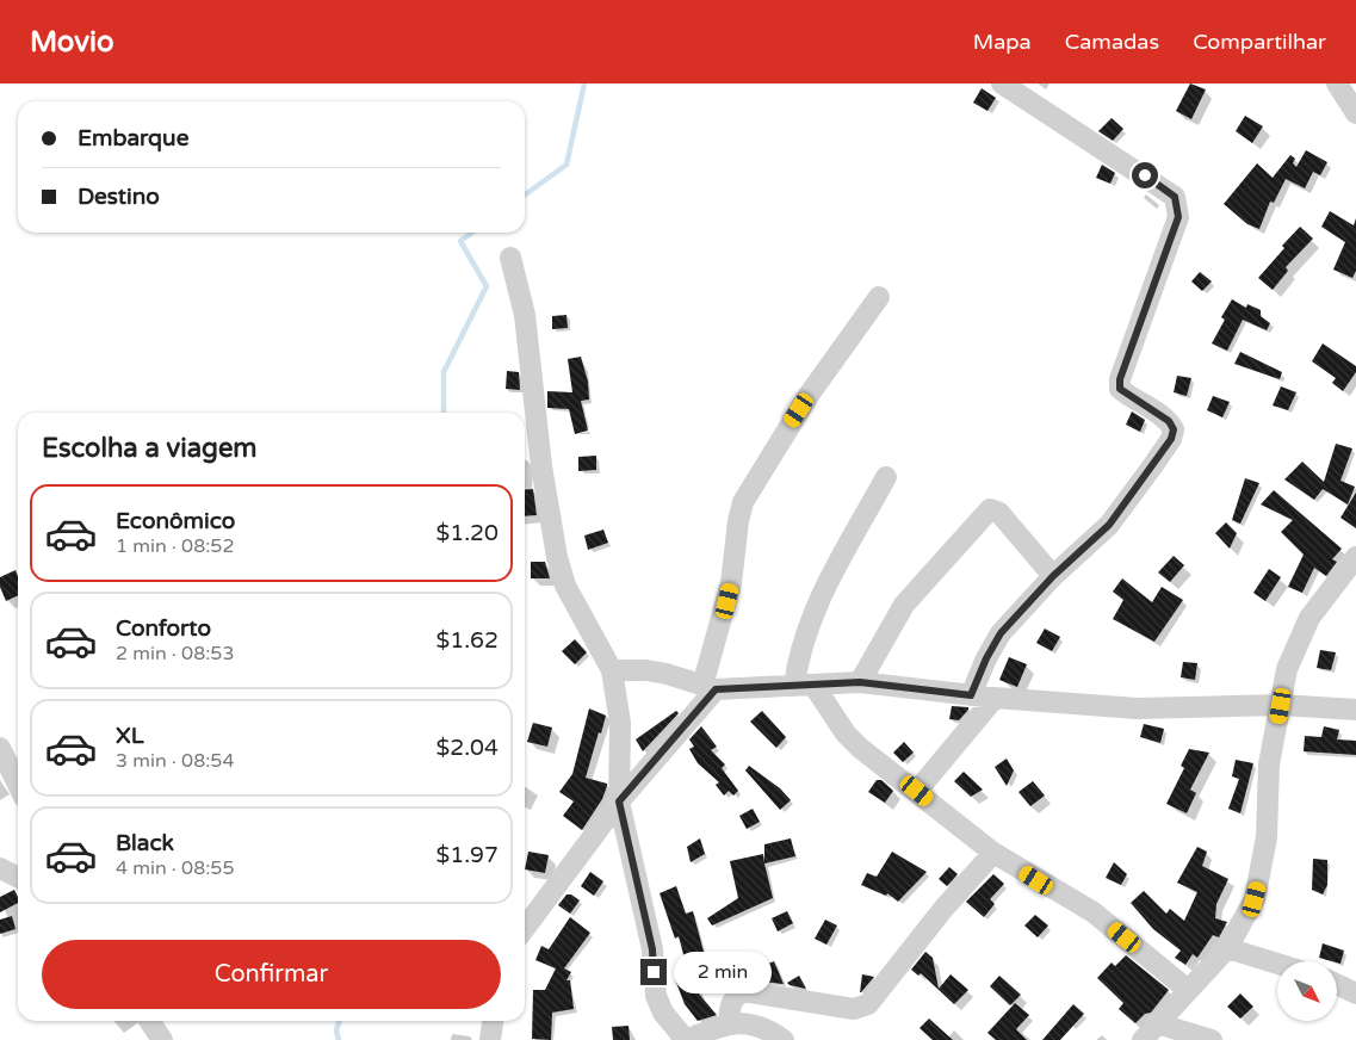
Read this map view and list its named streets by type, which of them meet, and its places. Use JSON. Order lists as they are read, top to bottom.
{
  "north": "bottom right",
  "page": {
    "header": "Movio",
    "nav": ["Mapa", "Camadas", "Compartilhar"],
    "banner": ["Embarque", "Destino"],
    "heading": "Escolha a viagem",
    "list": [
      {
        "name": "Econômico",
        "note": "1 min · 08:52",
        "value": "$1.20"
      },
      {
        "name": "Conforto",
        "note": "2 min · 08:53",
        "value": "$1.62"
      },
      {
        "name": "XL",
        "note": "3 min · 08:54",
        "value": "$2.04"
      },
      {
        "name": "Black",
        "note": "4 min · 08:55",
        "value": "$1.97"
      }
    ],
    "buttons": "Confirmar",
    "bubble": "2 min"
  }
}
